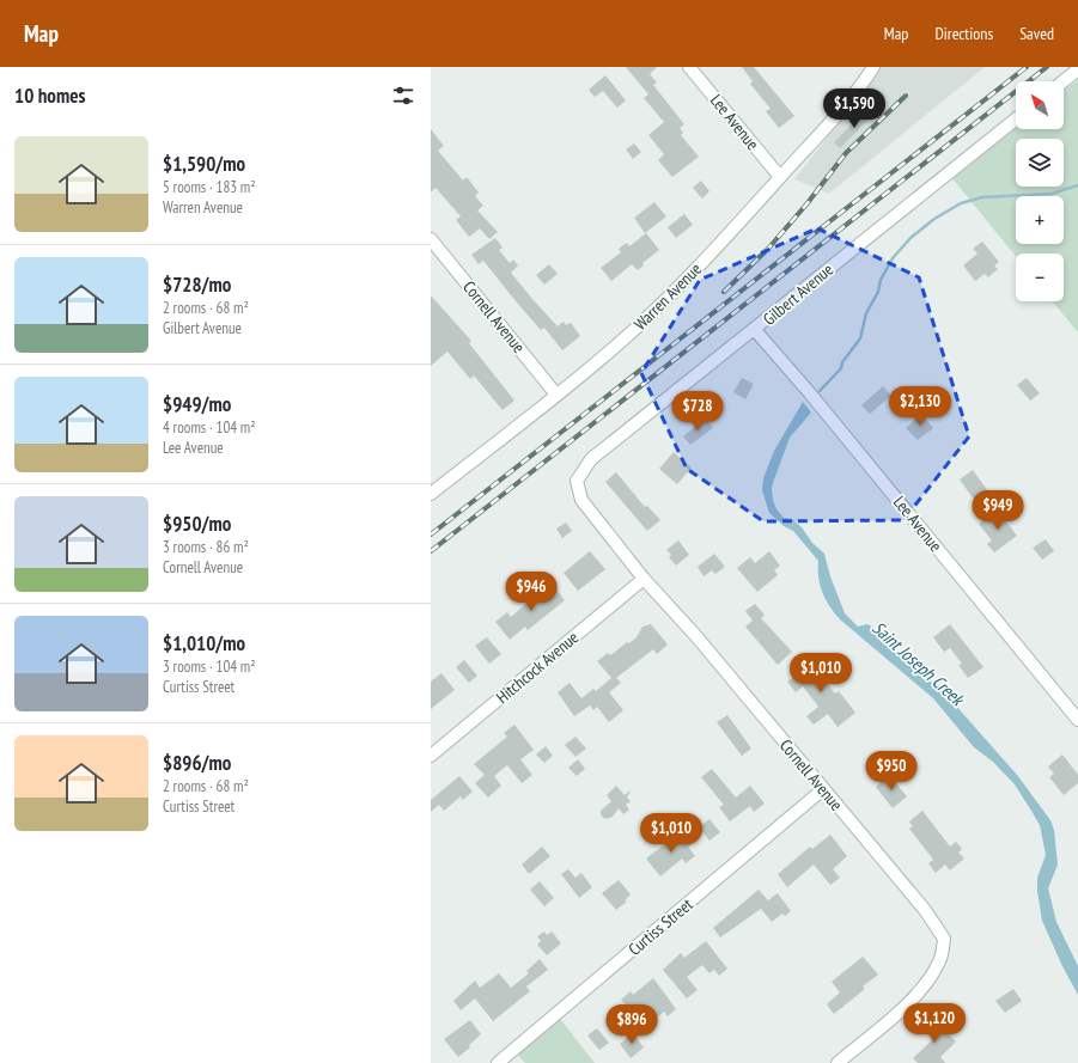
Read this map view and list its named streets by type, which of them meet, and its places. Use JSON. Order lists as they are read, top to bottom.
{
  "streets": {
    "street": [
      "Lee Avenue",
      "Gilbert Avenue",
      "Warren Avenue",
      "Cornell Avenue",
      "Hitchcock Avenue",
      "Curtiss Street"
    ]
  },
  "crossings": [
    ["Lee Avenue", "Gilbert Avenue"],
    ["Lee Avenue", "Warren Avenue"],
    ["Gilbert Avenue", "Cornell Avenue"],
    ["Warren Avenue", "Cornell Avenue"],
    ["Cornell Avenue", "Hitchcock Avenue"],
    ["Cornell Avenue", "Curtiss Street"]
  ],
  "water": ["Saint Joseph Creek"],
  "north": "top left",
  "page": {
    "header": "Map",
    "nav": ["Map", "Directions", "Saved"],
    "heading": "10 homes",
    "map_buttons": ["+", "−"],
    "price": [
      "$1,590",
      "$2,130",
      "$728",
      "$949",
      "$946",
      "$1,010",
      "$950",
      "$1,010",
      "$1,120",
      "$896"
    ],
    "list": [
      {
        "name": "$1,590/mo",
        "note": "5 rooms · 183 m² · Warren Avenue"
      },
      {
        "name": "$728/mo",
        "note": "2 rooms · 68 m² · Gilbert Avenue"
      },
      {
        "name": "$949/mo",
        "note": "4 rooms · 104 m² · Lee Avenue"
      },
      {
        "name": "$950/mo",
        "note": "3 rooms · 86 m² · Cornell Avenue"
      },
      {
        "name": "$1,010/mo",
        "note": "3 rooms · 104 m² · Curtiss Street"
      },
      {
        "name": "$896/mo",
        "note": "2 rooms · 68 m² · Curtiss Street"
      }
    ]
  }
}
